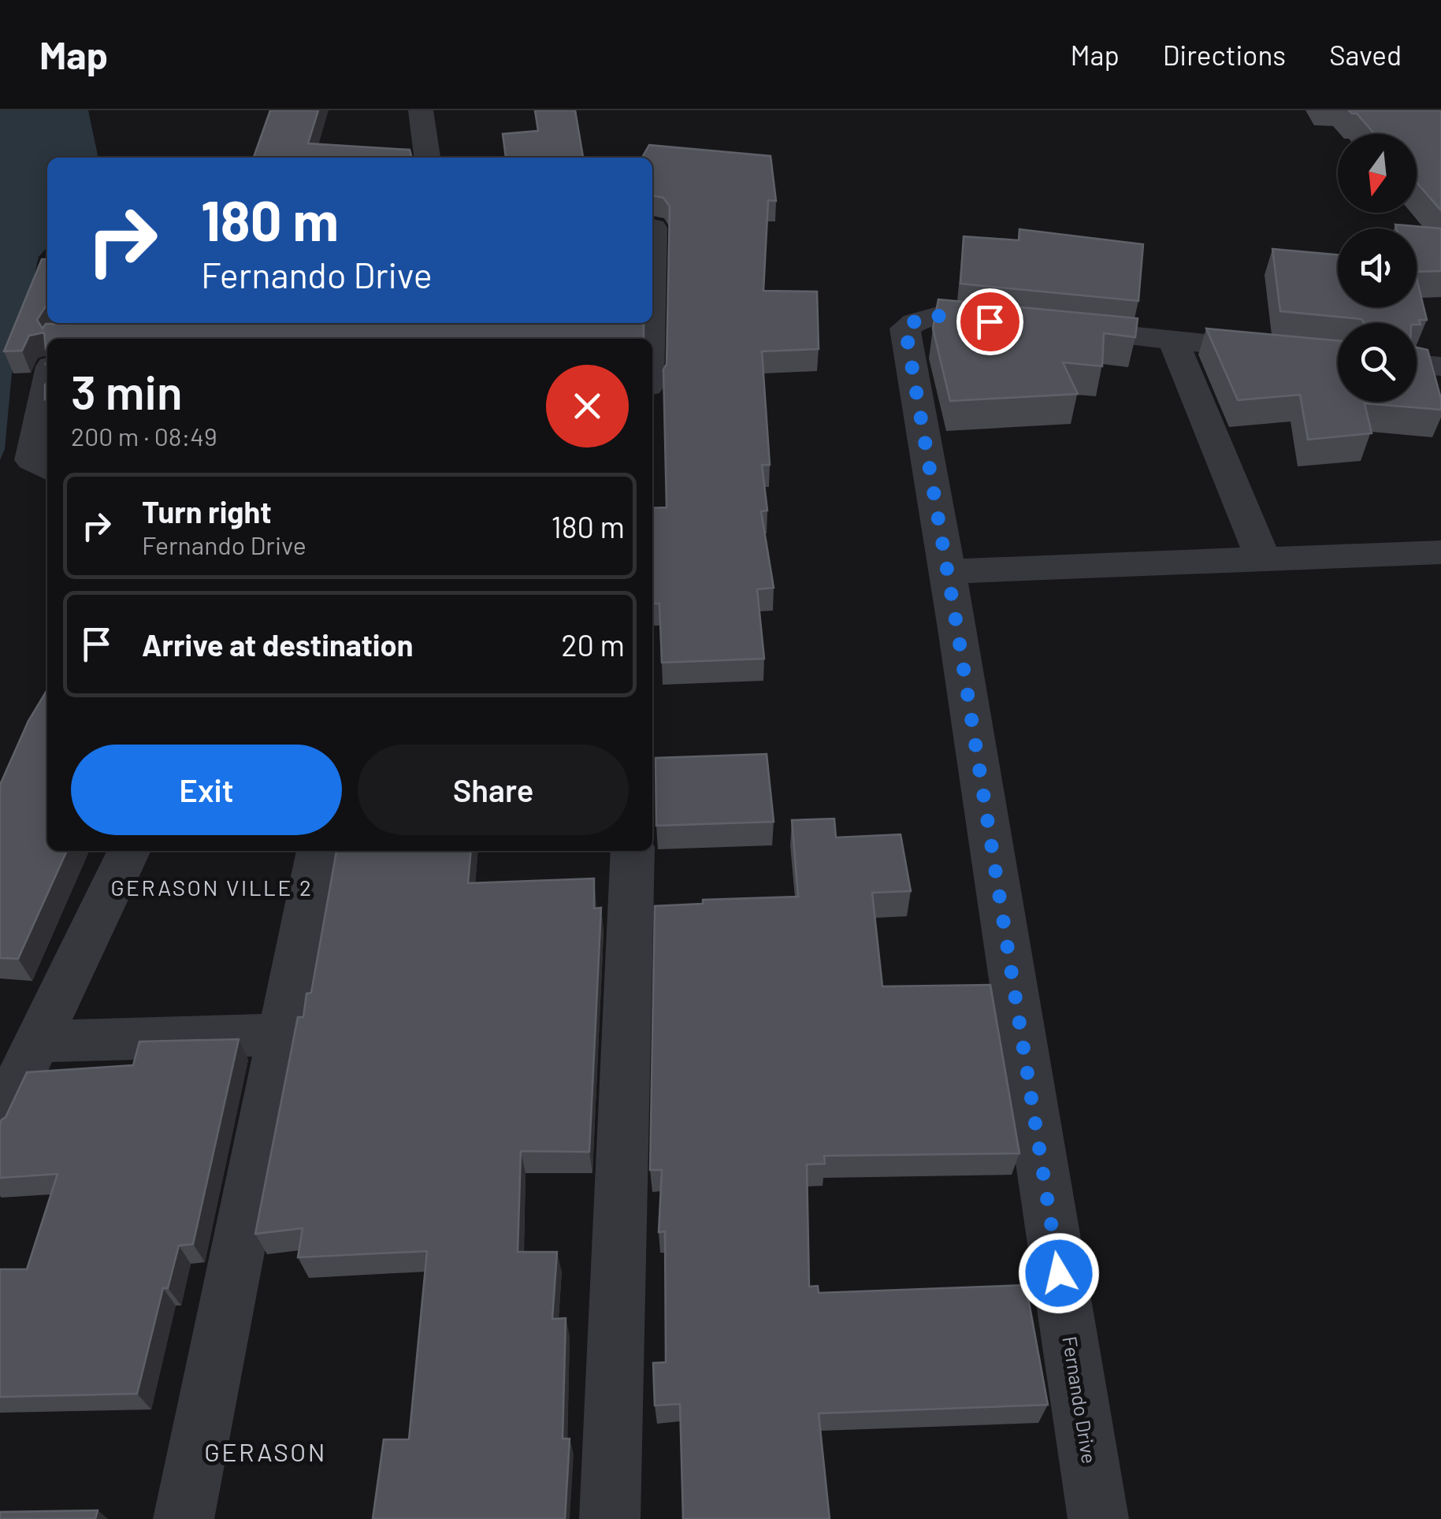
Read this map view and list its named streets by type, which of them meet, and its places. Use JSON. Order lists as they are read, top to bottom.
{
  "streets": {
    "street": ["Fernando Drive"]
  },
  "districts": ["GERASON VILLE 2", "GERASON"],
  "north": "bottom",
  "page": {
    "header": "Map",
    "nav": ["Map", "Directions", "Saved"],
    "turn": ["180 m", "Fernando Drive"],
    "heading": ["3 min", "200 m · 08:49"],
    "list": [
      {
        "name": "Turn right",
        "note": "Fernando Drive",
        "value": "180 m"
      },
      {
        "name": "Arrive at destination",
        "value": "20 m"
      }
    ],
    "buttons": ["Exit", "Share"]
  }
}
